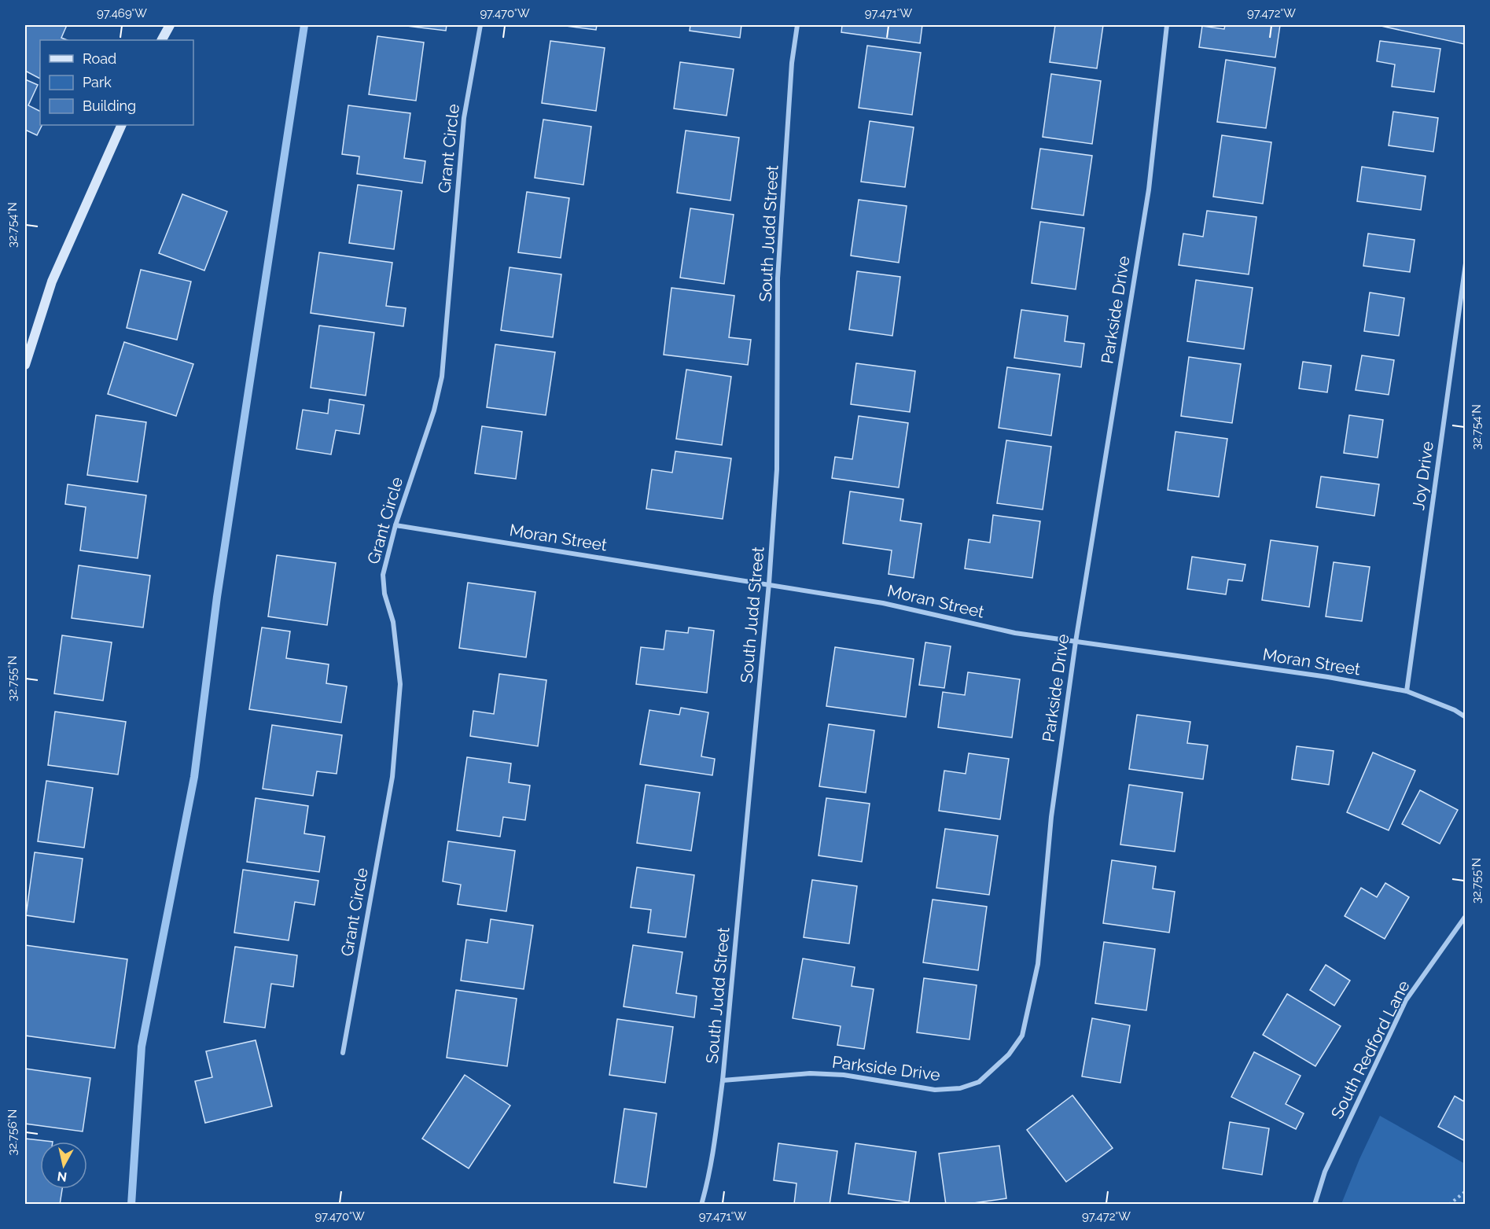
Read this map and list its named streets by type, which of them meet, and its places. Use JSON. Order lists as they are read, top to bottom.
{
  "streets": {
    "street": [
      "Grant Circle",
      "South Judd Street",
      "Parkside Drive",
      "Joy Drive",
      "Moran Street",
      "South Redford Lane"
    ]
  },
  "crossings": [
    ["Grant Circle", "Moran Street"],
    ["South Judd Street", "Parkside Drive"],
    ["South Judd Street", "Moran Street"],
    ["Parkside Drive", "Moran Street"],
    ["Joy Drive", "Moran Street"]
  ],
  "legend": ["Road", "Park", "Building"],
  "north": "bottom",
  "coordinates": [
    "97.469°W",
    "97.470°W",
    "97.471°W",
    "97.472°W",
    "32.754°N",
    "32.755°N",
    "32.756°N"
  ]
}
